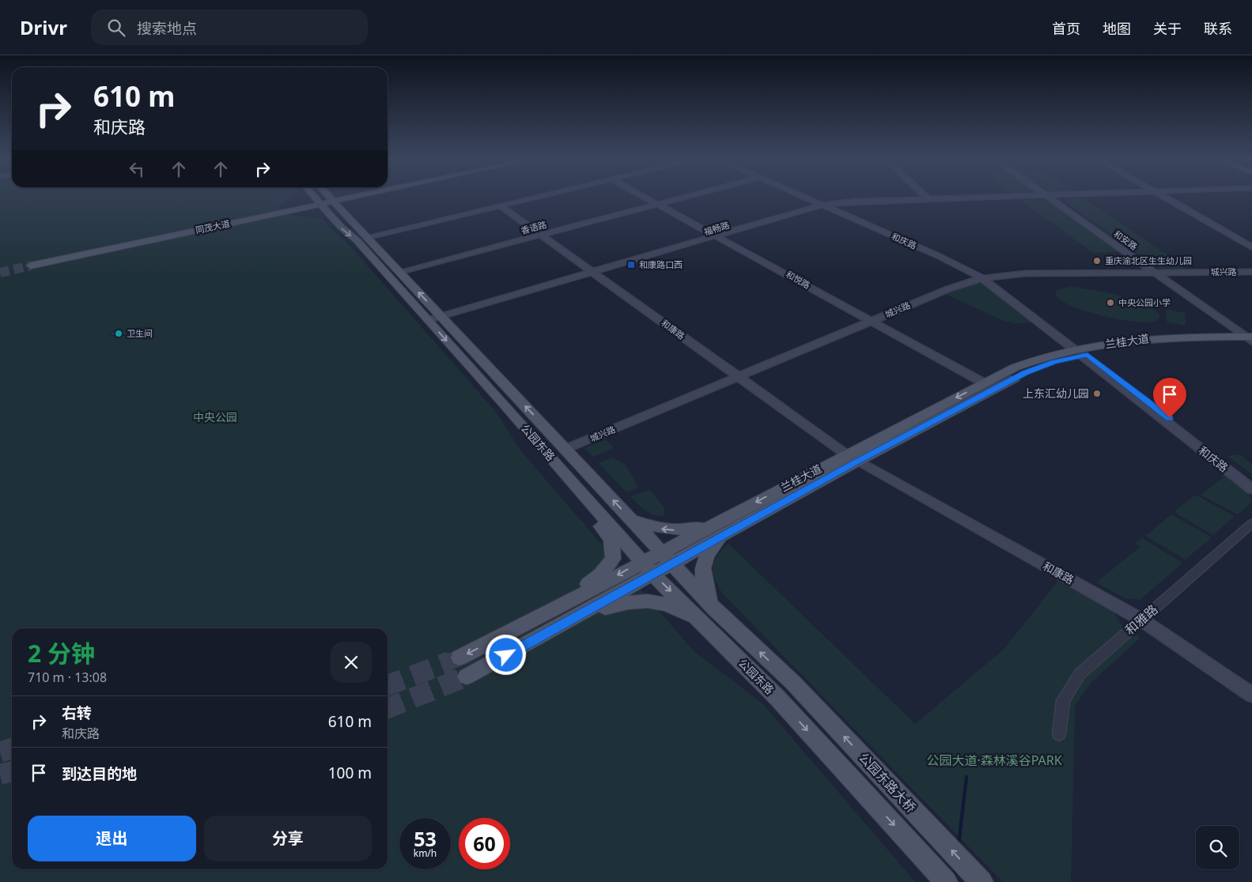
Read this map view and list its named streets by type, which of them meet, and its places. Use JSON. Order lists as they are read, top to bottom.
{
  "streets": {
    "main road": [
      "同茂大道",
      "兰桂大道",
      "公园东路",
      "公园东路大桥"
    ],
    "street": [
      "香语路",
      "福畅路",
      "和安路",
      "和庆路",
      "城兴路",
      "和悦路",
      "和康路",
      "和雅路"
    ]
  },
  "crossings": [
    ["同茂大道", "公园东路"],
    ["香语路", "和悦路"],
    ["香语路", "和康路"],
    ["香语路", "公园东路"],
    ["福畅路", "和庆路"],
    ["福畅路", "和悦路"],
    ["福畅路", "和康路"],
    ["福畅路", "公园东路"],
    ["和安路", "城兴路"],
    ["和安路", "兰桂大道"],
    ["和庆路", "城兴路"],
    ["和庆路", "兰桂大道"],
    ["城兴路", "和悦路"],
    ["城兴路", "和康路"],
    ["城兴路", "公园东路"],
    ["和悦路", "兰桂大道"],
    ["和康路", "兰桂大道"],
    ["和康路", "和雅路"],
    ["兰桂大道", "公园东路"],
    ["公园东路", "公园东路大桥"]
  ],
  "parks": ["中央公园", "公园大道·森林溪谷PARK"],
  "places": {
    "other": [
      "重庆渝北区生生幼儿园",
      "中央公园小学",
      "卫生间",
      "上东汇幼儿园"
    ],
    "transit": ["和康路口西"]
  },
  "page": {
    "header": "Drivr",
    "search": "搜索地点",
    "nav": [
      "首页",
      "地图",
      "关于",
      "联系"
    ],
    "turn": ["610 m", "和庆路"],
    "heading": ["2 分钟", "710 m · 13:08"],
    "list": [
      {
        "name": "右转",
        "note": "和庆路",
        "value": "610 m"
      },
      {
        "name": "到达目的地",
        "value": "100 m"
      }
    ],
    "buttons": ["退出", "分享"],
    "speed": "53 km/h",
    "limit": "60"
  }
}
